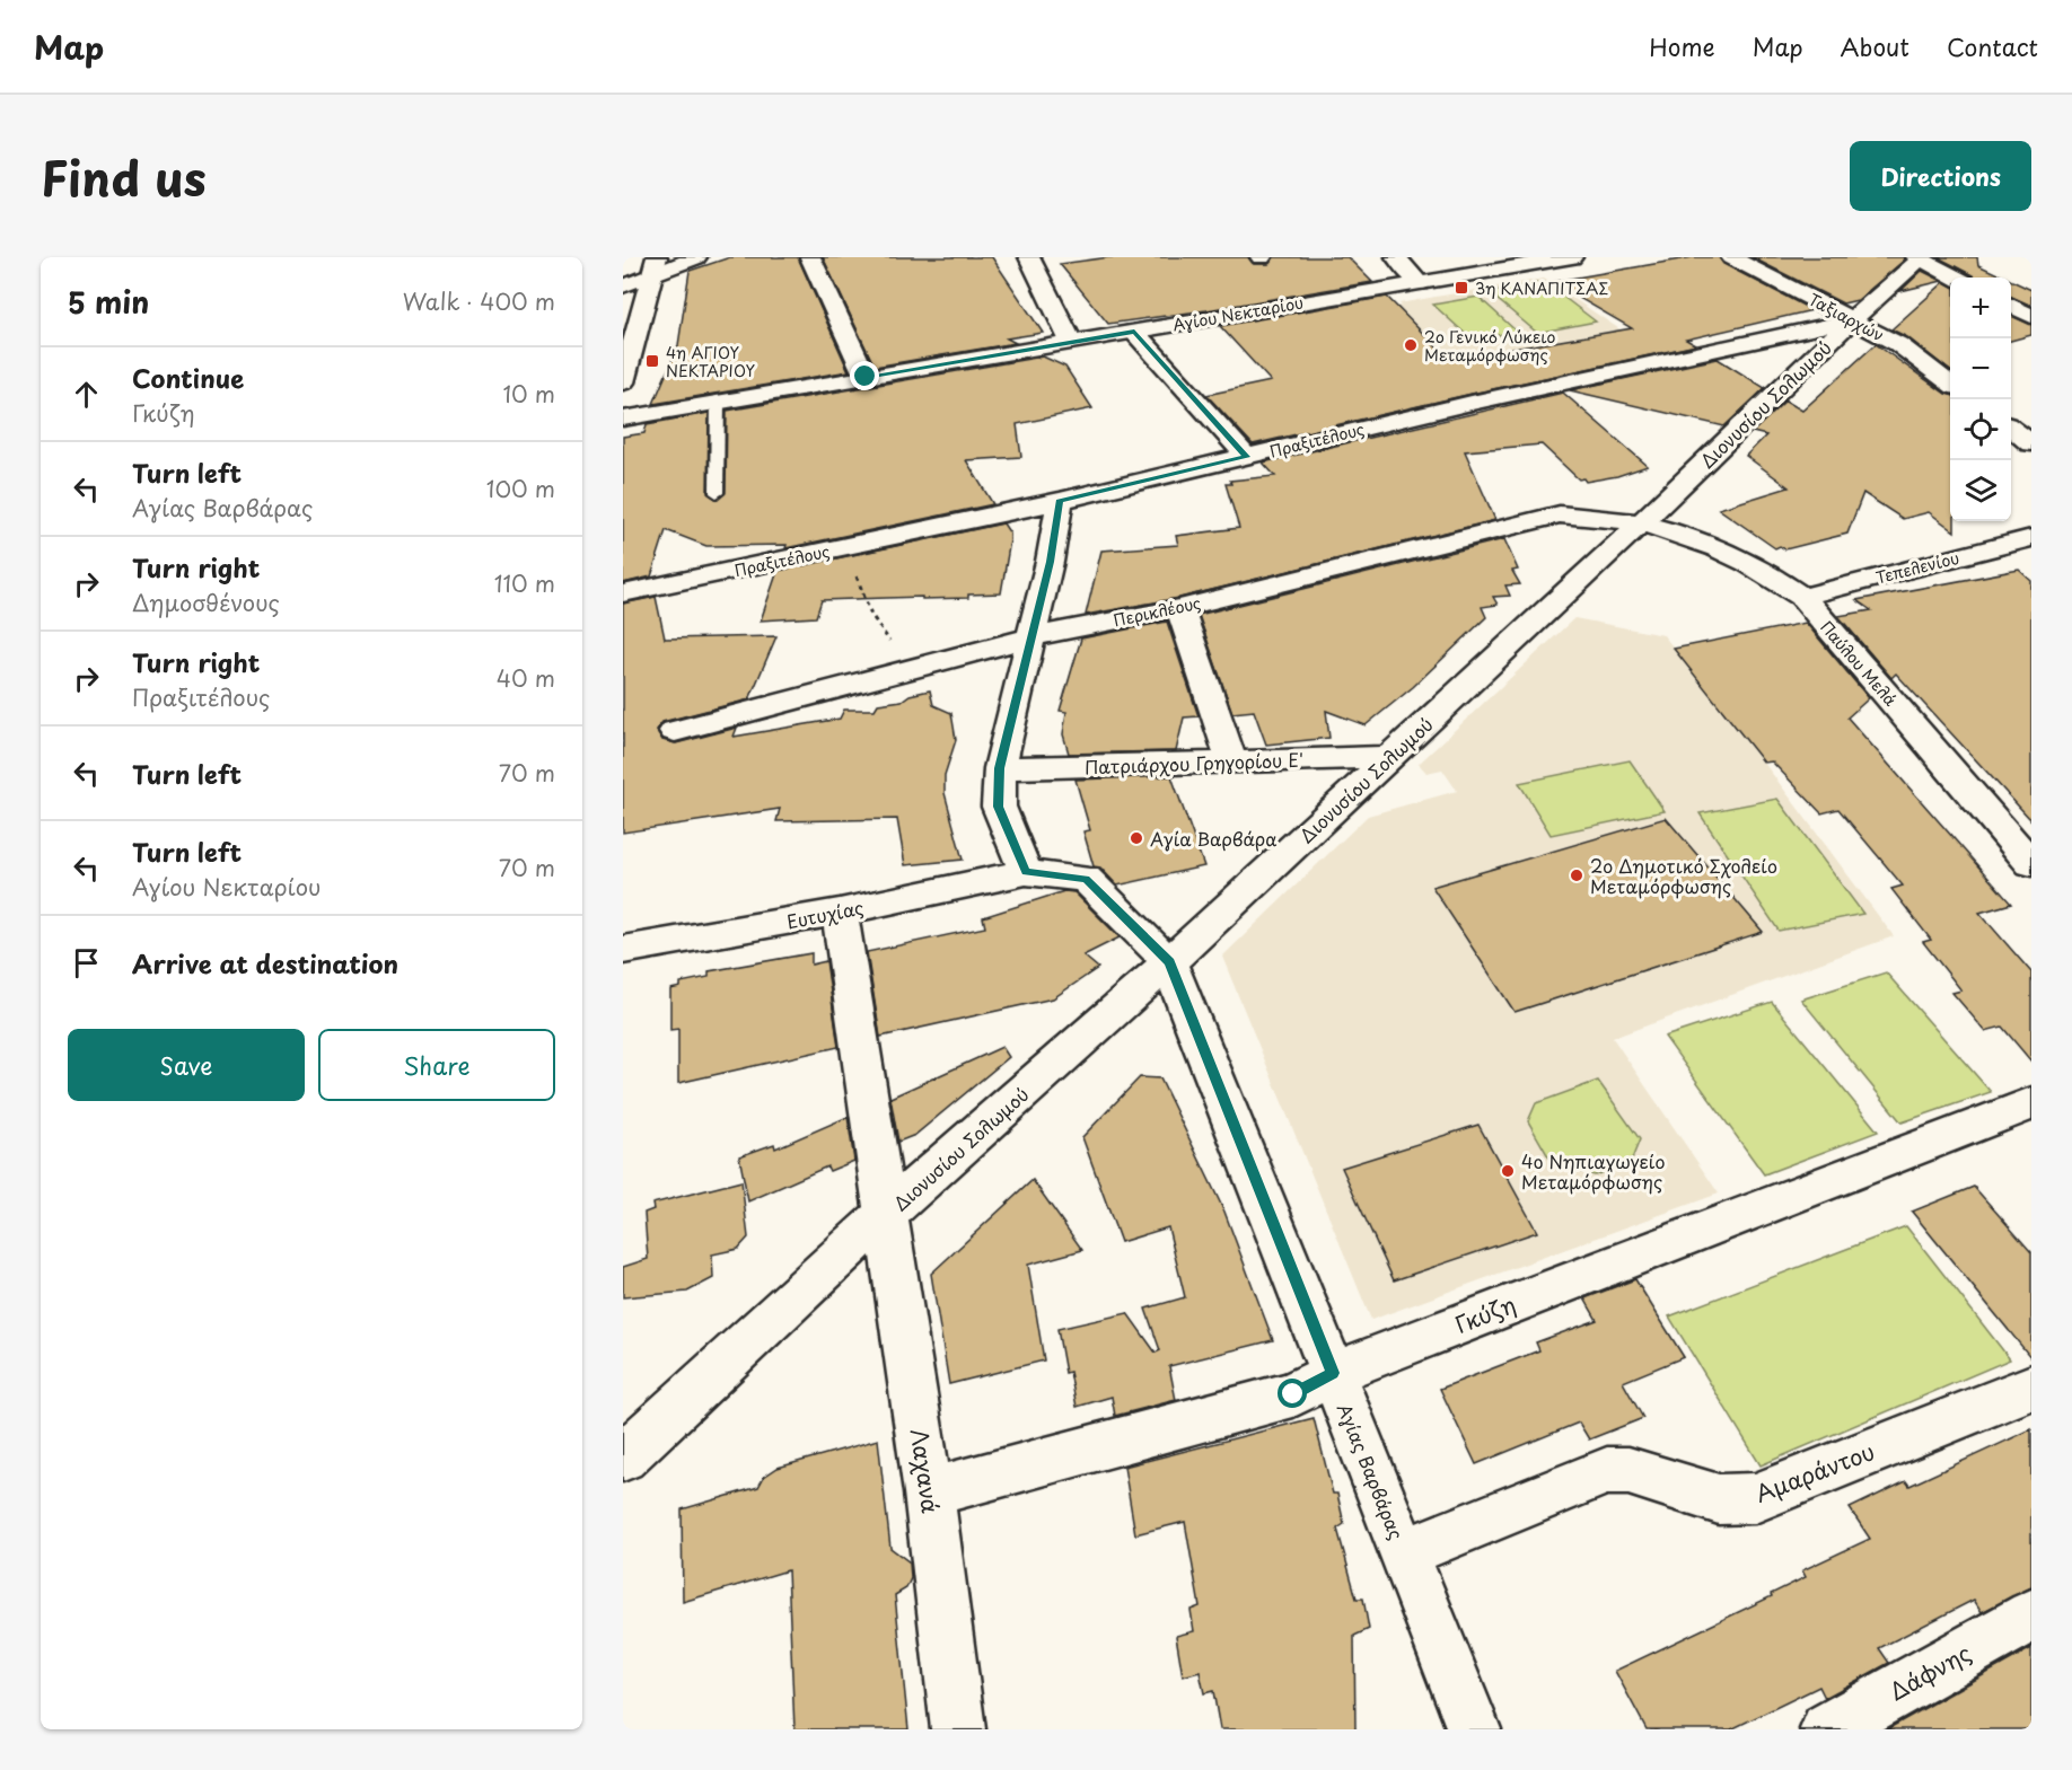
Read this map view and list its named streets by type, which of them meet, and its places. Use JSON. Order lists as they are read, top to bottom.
{
  "streets": {
    "street": [
      "Αγίου Νεκταρίου",
      "Ταξιαρχών",
      "Διονυσίου Σολωμού",
      "Πραξιτέλους",
      "Τεπελενίου",
      "Περικλέους",
      "Παύλου Μελά",
      "Πατριάρχου Γρηγορίου Ε'",
      "Ευτυχίας",
      "Γκύζη",
      "Λαχανά",
      "Αγίας Βαρβάρας",
      "Αμαράντου",
      "Δάφνης"
    ]
  },
  "crossings": [
    ["Ταξιαρχών", "Διονυσίου Σολωμού"],
    ["Ταξιαρχών", "Πραξιτέλους"],
    ["Διονυσίου Σολωμού", "Πραξιτέλους"],
    ["Διονυσίου Σολωμού", "Περικλέους"],
    ["Διονυσίου Σολωμού", "Παύλου Μελά"],
    ["Διονυσίου Σολωμού", "Πατριάρχου Γρηγορίου Ε'"],
    ["Διονυσίου Σολωμού", "Λαχανά"],
    ["Διονυσίου Σολωμού", "Αγίας Βαρβάρας"],
    ["Τεπελενίου", "Παύλου Μελά"],
    ["Περικλέους", "Παύλου Μελά"],
    ["Ευτυχίας", "Λαχανά"],
    ["Ευτυχίας", "Αγίας Βαρβάρας"],
    ["Γκύζη", "Λαχανά"],
    ["Γκύζη", "Αγίας Βαρβάρας"],
    ["Αγίας Βαρβάρας", "Αμαράντου"]
  ],
  "places": {
    "transit": ["3η ΚΑΝΑΠΙΤΣΑΣ", "4η ΑΓΙΟΥ ΝΕΚΤΑΡΙΟΥ"],
    "other": [
      "2ο Γενικό Λύκειο Μεταμόρφωσης",
      "Αγία Βαρβάρα",
      "2ο Δημοτικό Σχολείο Μεταμόρφωσης",
      "4ο Νηπιαγωγείο Μεταμόρφωσης"
    ]
  },
  "page": {
    "header": "Map",
    "nav": [
      "Home",
      "Map",
      "About",
      "Contact"
    ],
    "title": "Find us",
    "buttons": [
      "Directions",
      ["Save", "Share"]
    ],
    "heading": ["5 min", "Walk · 400 m"],
    "map_buttons": ["+", "−"],
    "list": [
      ["Continue", "Γκύζη", "10 m"],
      ["Turn left", "Αγίας Βαρβάρας", "100 m"],
      ["Turn right", "Δημοσθένους", "110 m"],
      ["Turn right", "Πραξιτέλους", "40 m"],
      ["Turn left", "70 m"],
      ["Turn left", "Αγίου Νεκταρίου", "70 m"],
      "Arrive at destination"
    ]
  }
}
